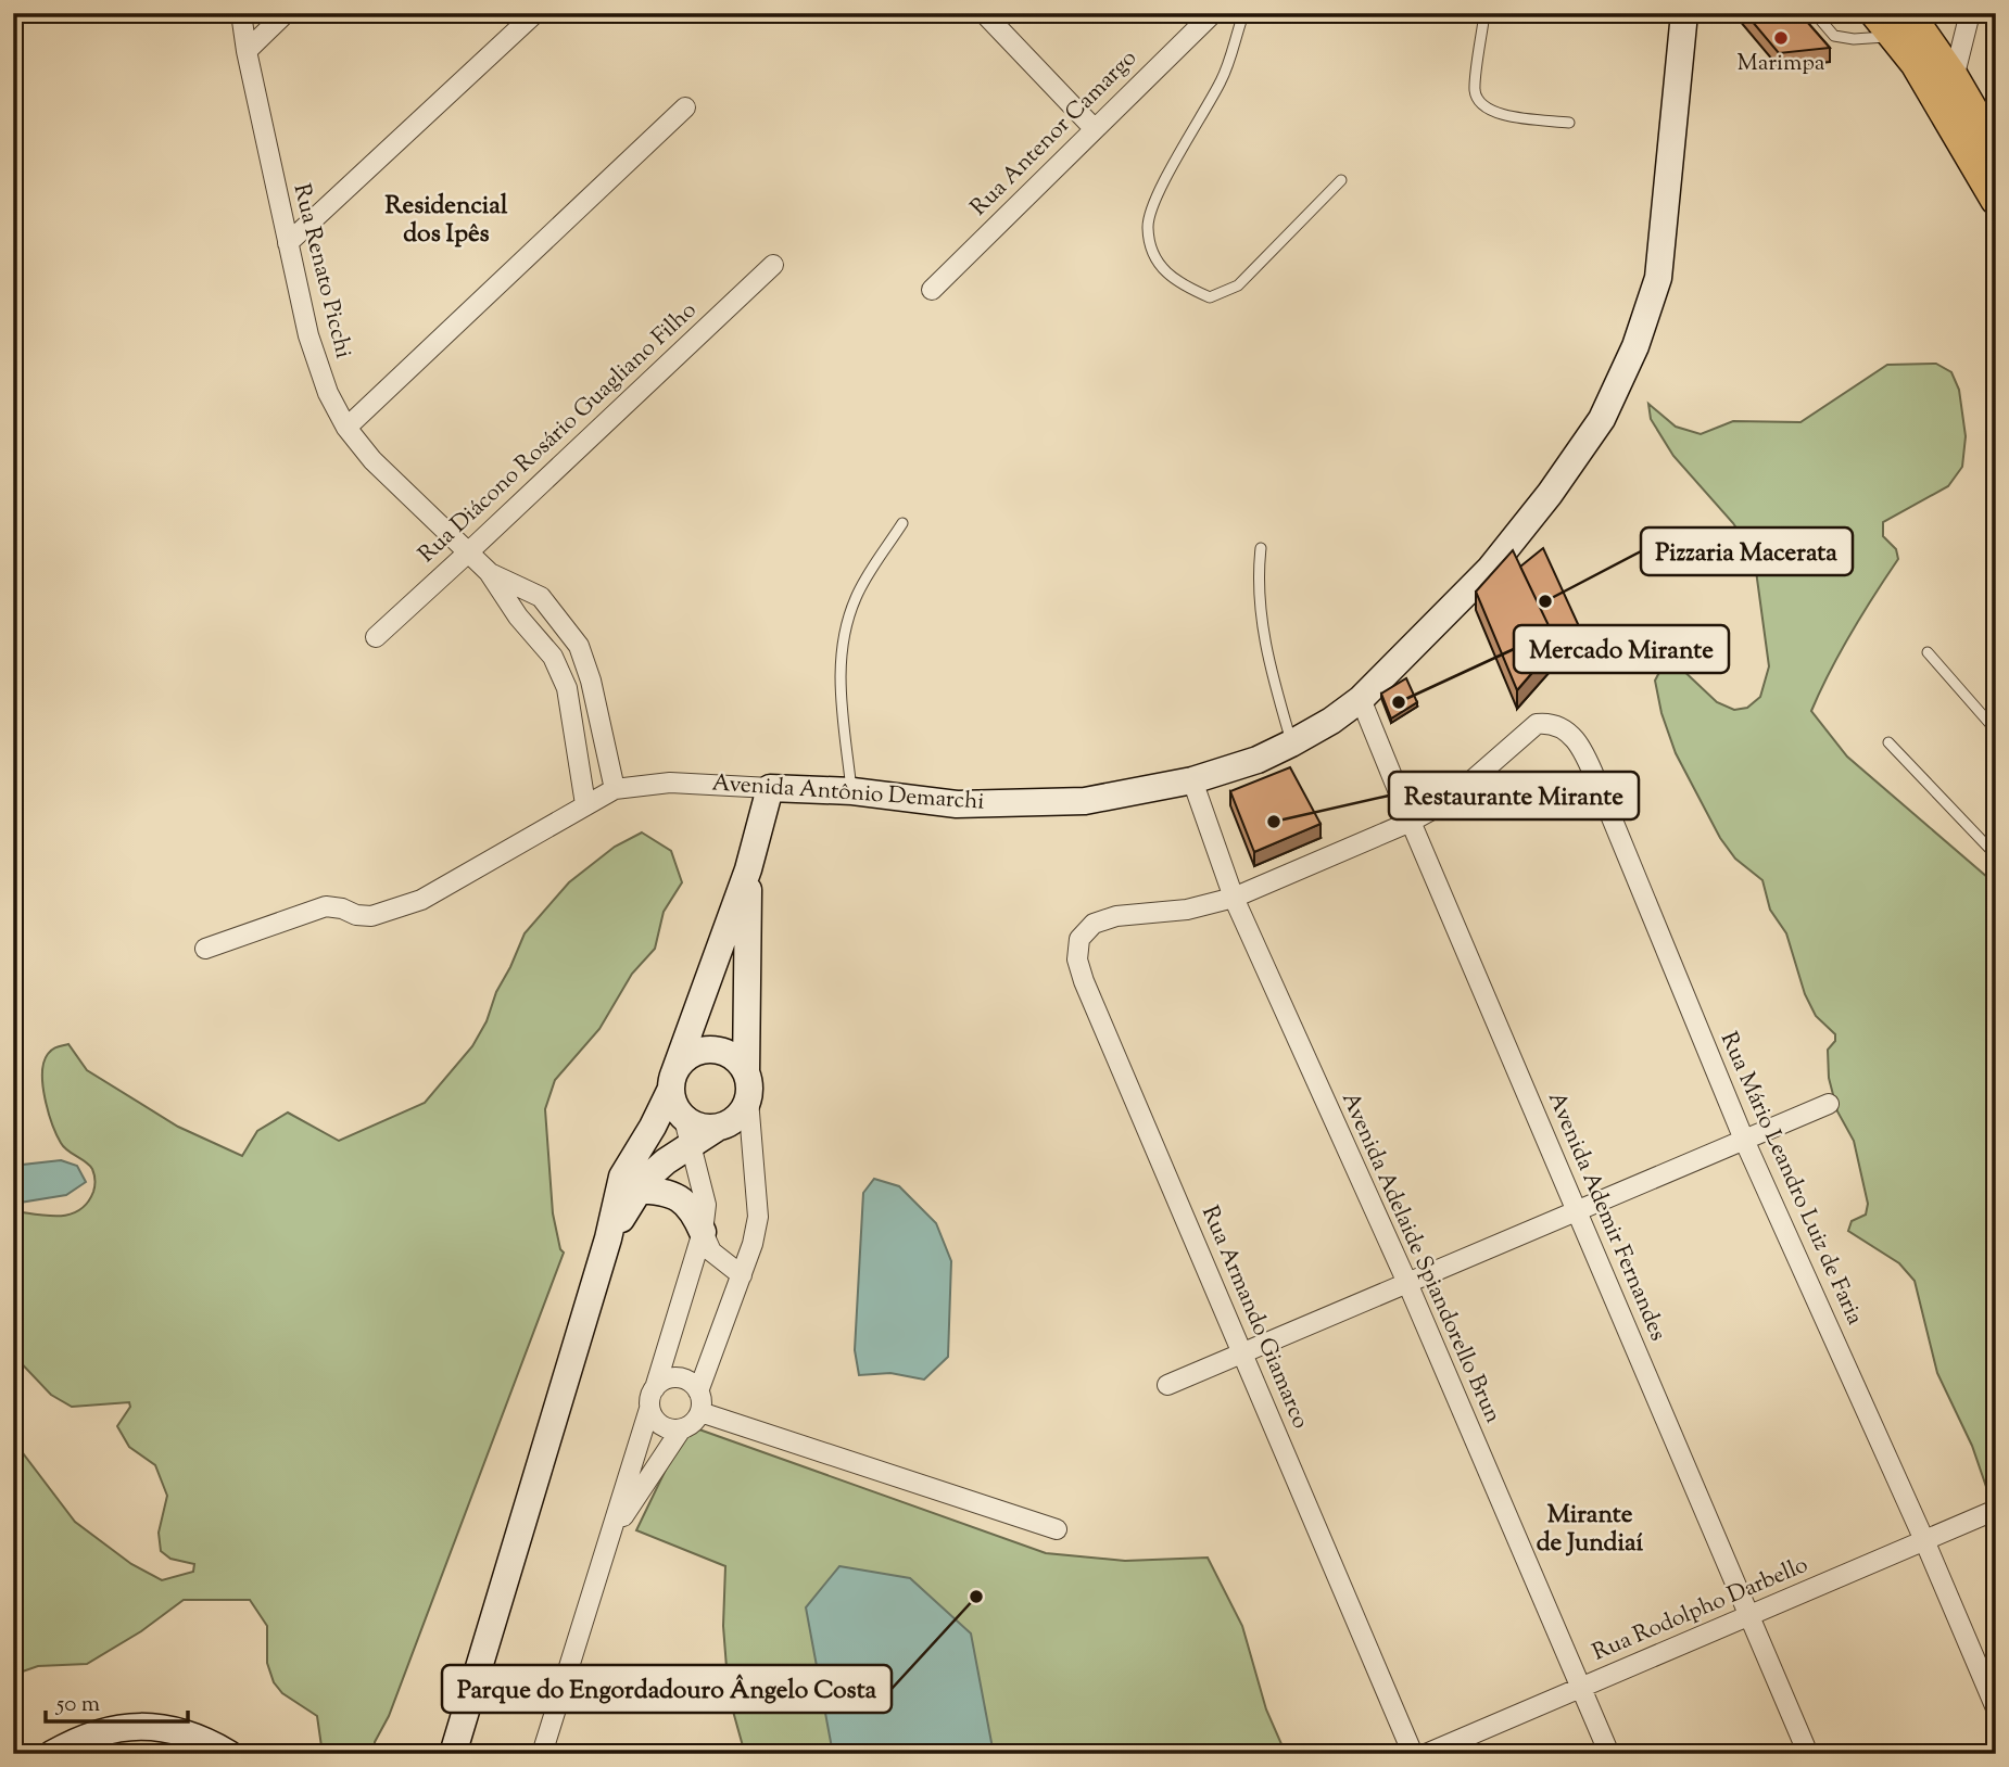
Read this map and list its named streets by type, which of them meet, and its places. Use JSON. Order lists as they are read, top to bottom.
{
  "streets": {
    "street": [
      "Rua Antenor Camargo",
      "Rua Renato Picchi",
      "Rua Diácono Rosário Guagliano Filho",
      "Avenida Antônio Demarchi",
      "Rua Mário Leandro Luiz de Faria",
      "Avenida Ademir Fernandes",
      "Avenida Adelaide Spiandorello Brun",
      "Rua Armando Giamarco",
      "Rua Rodolpho Darbello"
    ]
  },
  "crossings": [
    ["Rua Renato Picchi", "Rua Diácono Rosário Guagliano Filho"],
    ["Rua Renato Picchi", "Avenida Antônio Demarchi"],
    ["Avenida Antônio Demarchi", "Avenida Ademir Fernandes"],
    ["Avenida Antônio Demarchi", "Avenida Adelaide Spiandorello Brun"],
    ["Rua Mário Leandro Luiz de Faria", "Avenida Ademir Fernandes"],
    ["Rua Mário Leandro Luiz de Faria", "Avenida Adelaide Spiandorello Brun"],
    ["Rua Mário Leandro Luiz de Faria", "Rua Armando Giamarco"],
    ["Rua Mário Leandro Luiz de Faria", "Rua Rodolpho Darbello"],
    ["Avenida Ademir Fernandes", "Rua Rodolpho Darbello"],
    ["Avenida Adelaide Spiandorello Brun", "Rua Rodolpho Darbello"]
  ],
  "districts": ["Residencial dos Ipês", "Mirante de Jundiaí"],
  "places": [
    "Marimpa",
    "Pizzaria Macerata",
    "Mercado Mirante",
    "Restaurante Mirante",
    "Parque do Engordadouro Ângelo Costa"
  ],
  "scale_bar": "50 m"
}
